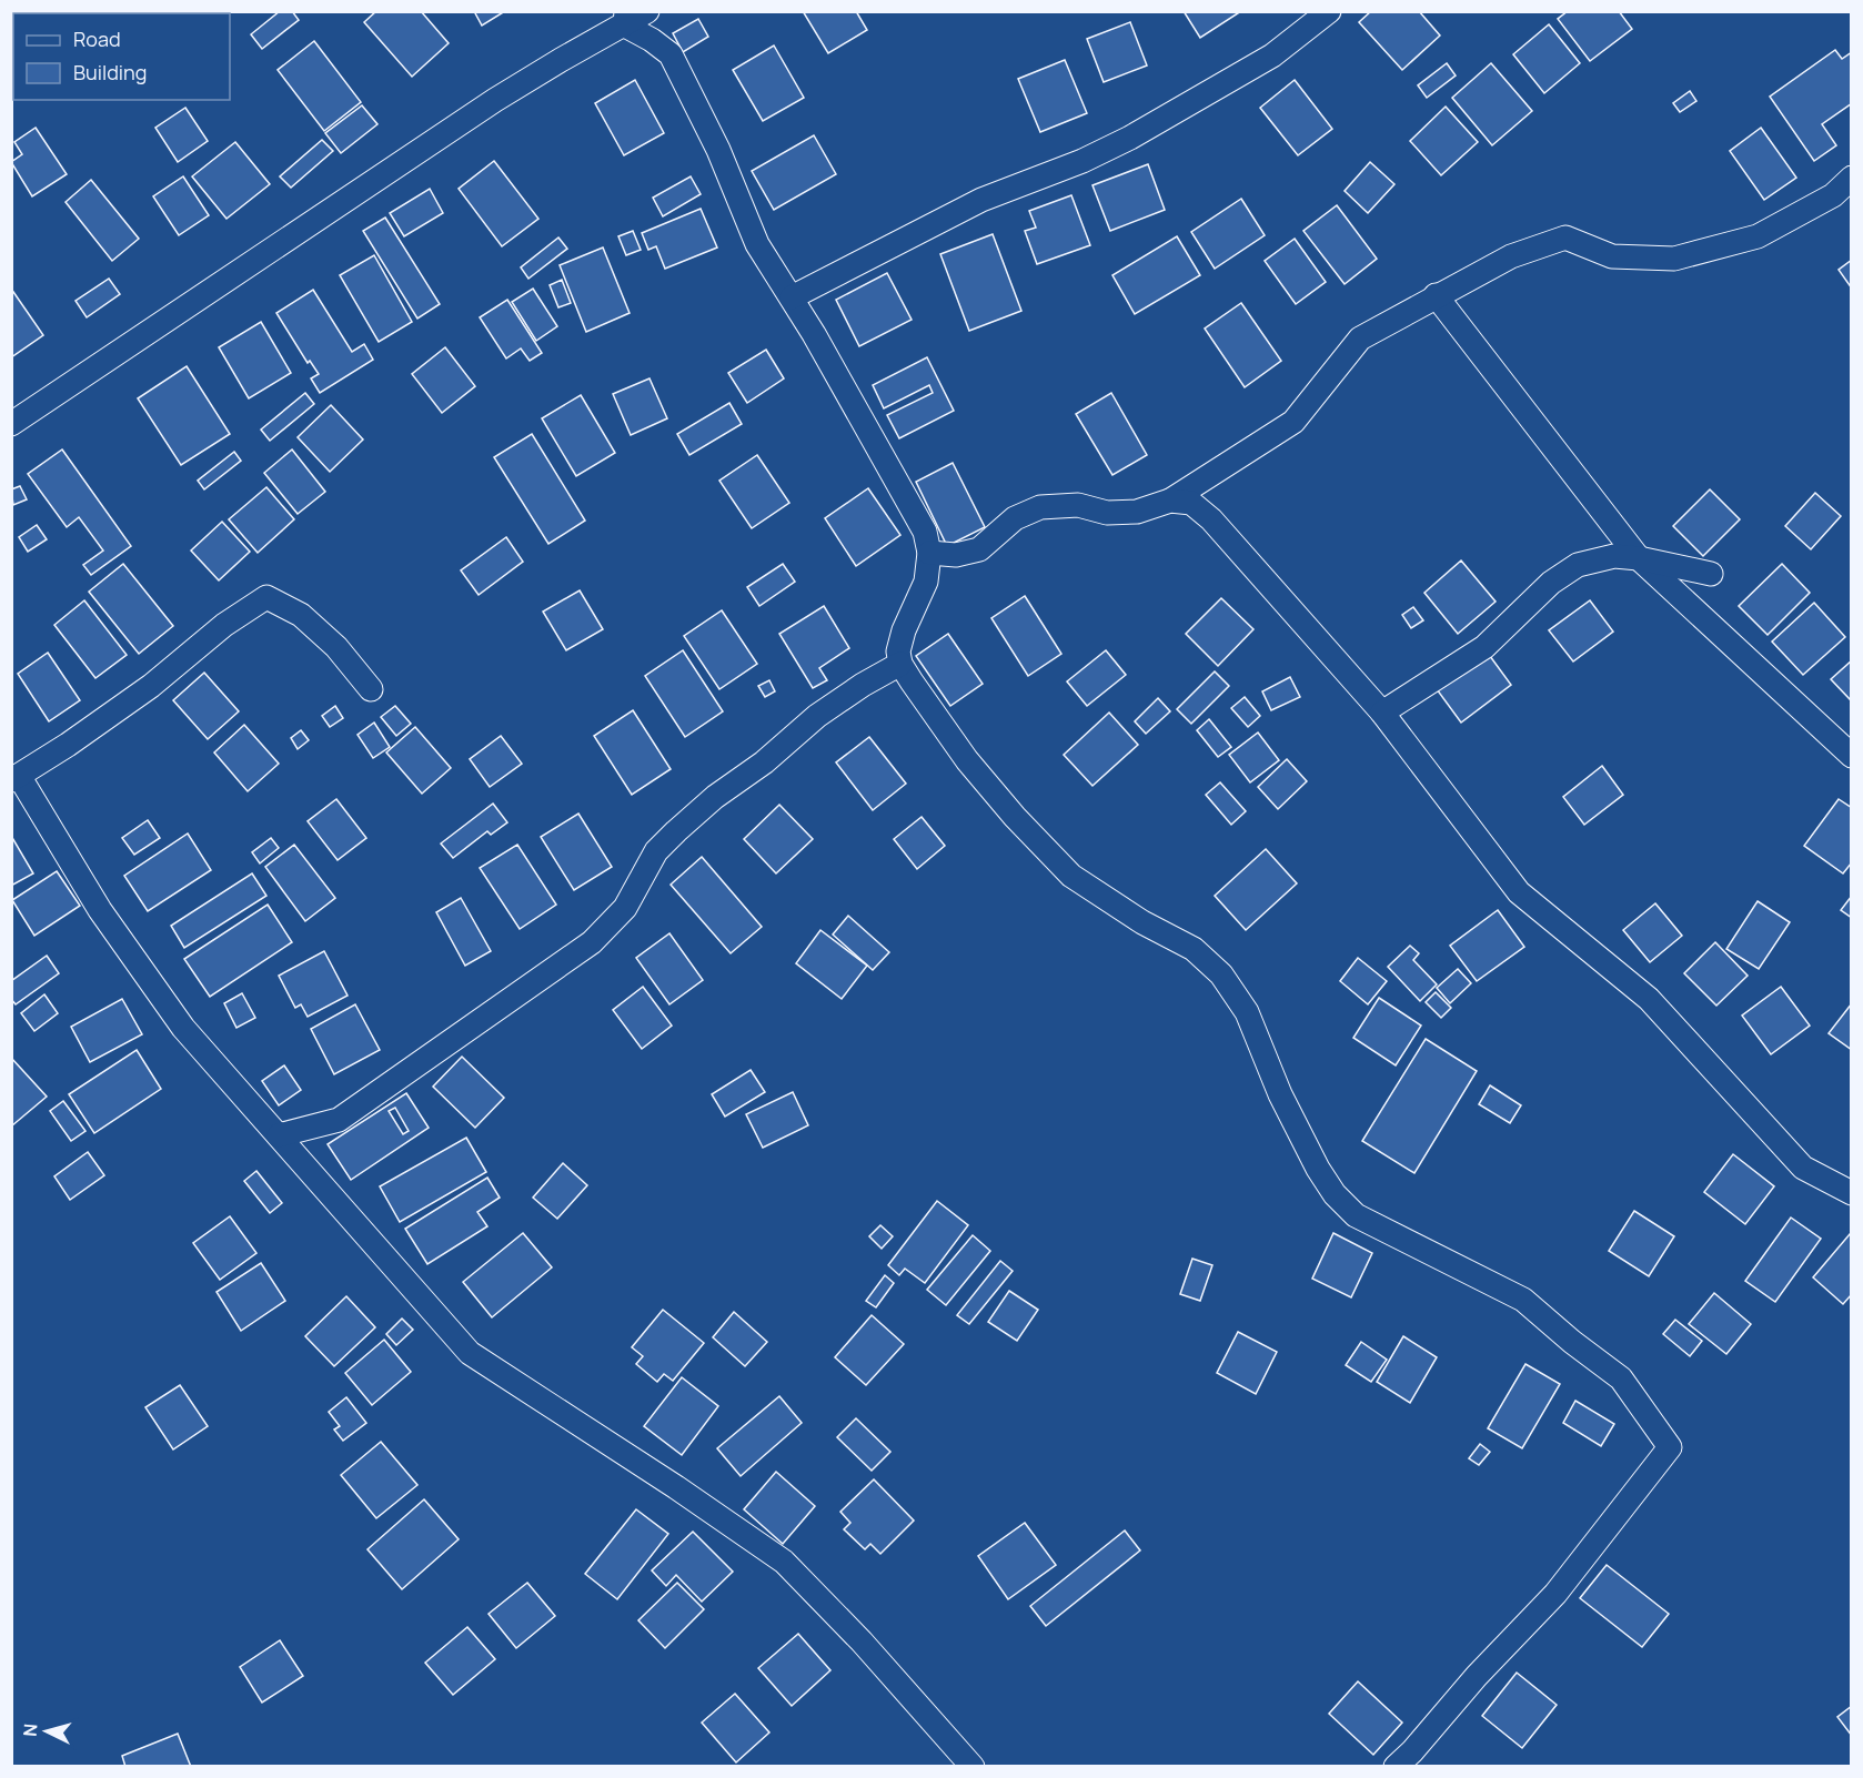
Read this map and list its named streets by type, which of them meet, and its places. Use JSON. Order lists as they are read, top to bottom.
{
  "legend": ["Road", "Building"],
  "north": "left"
}
